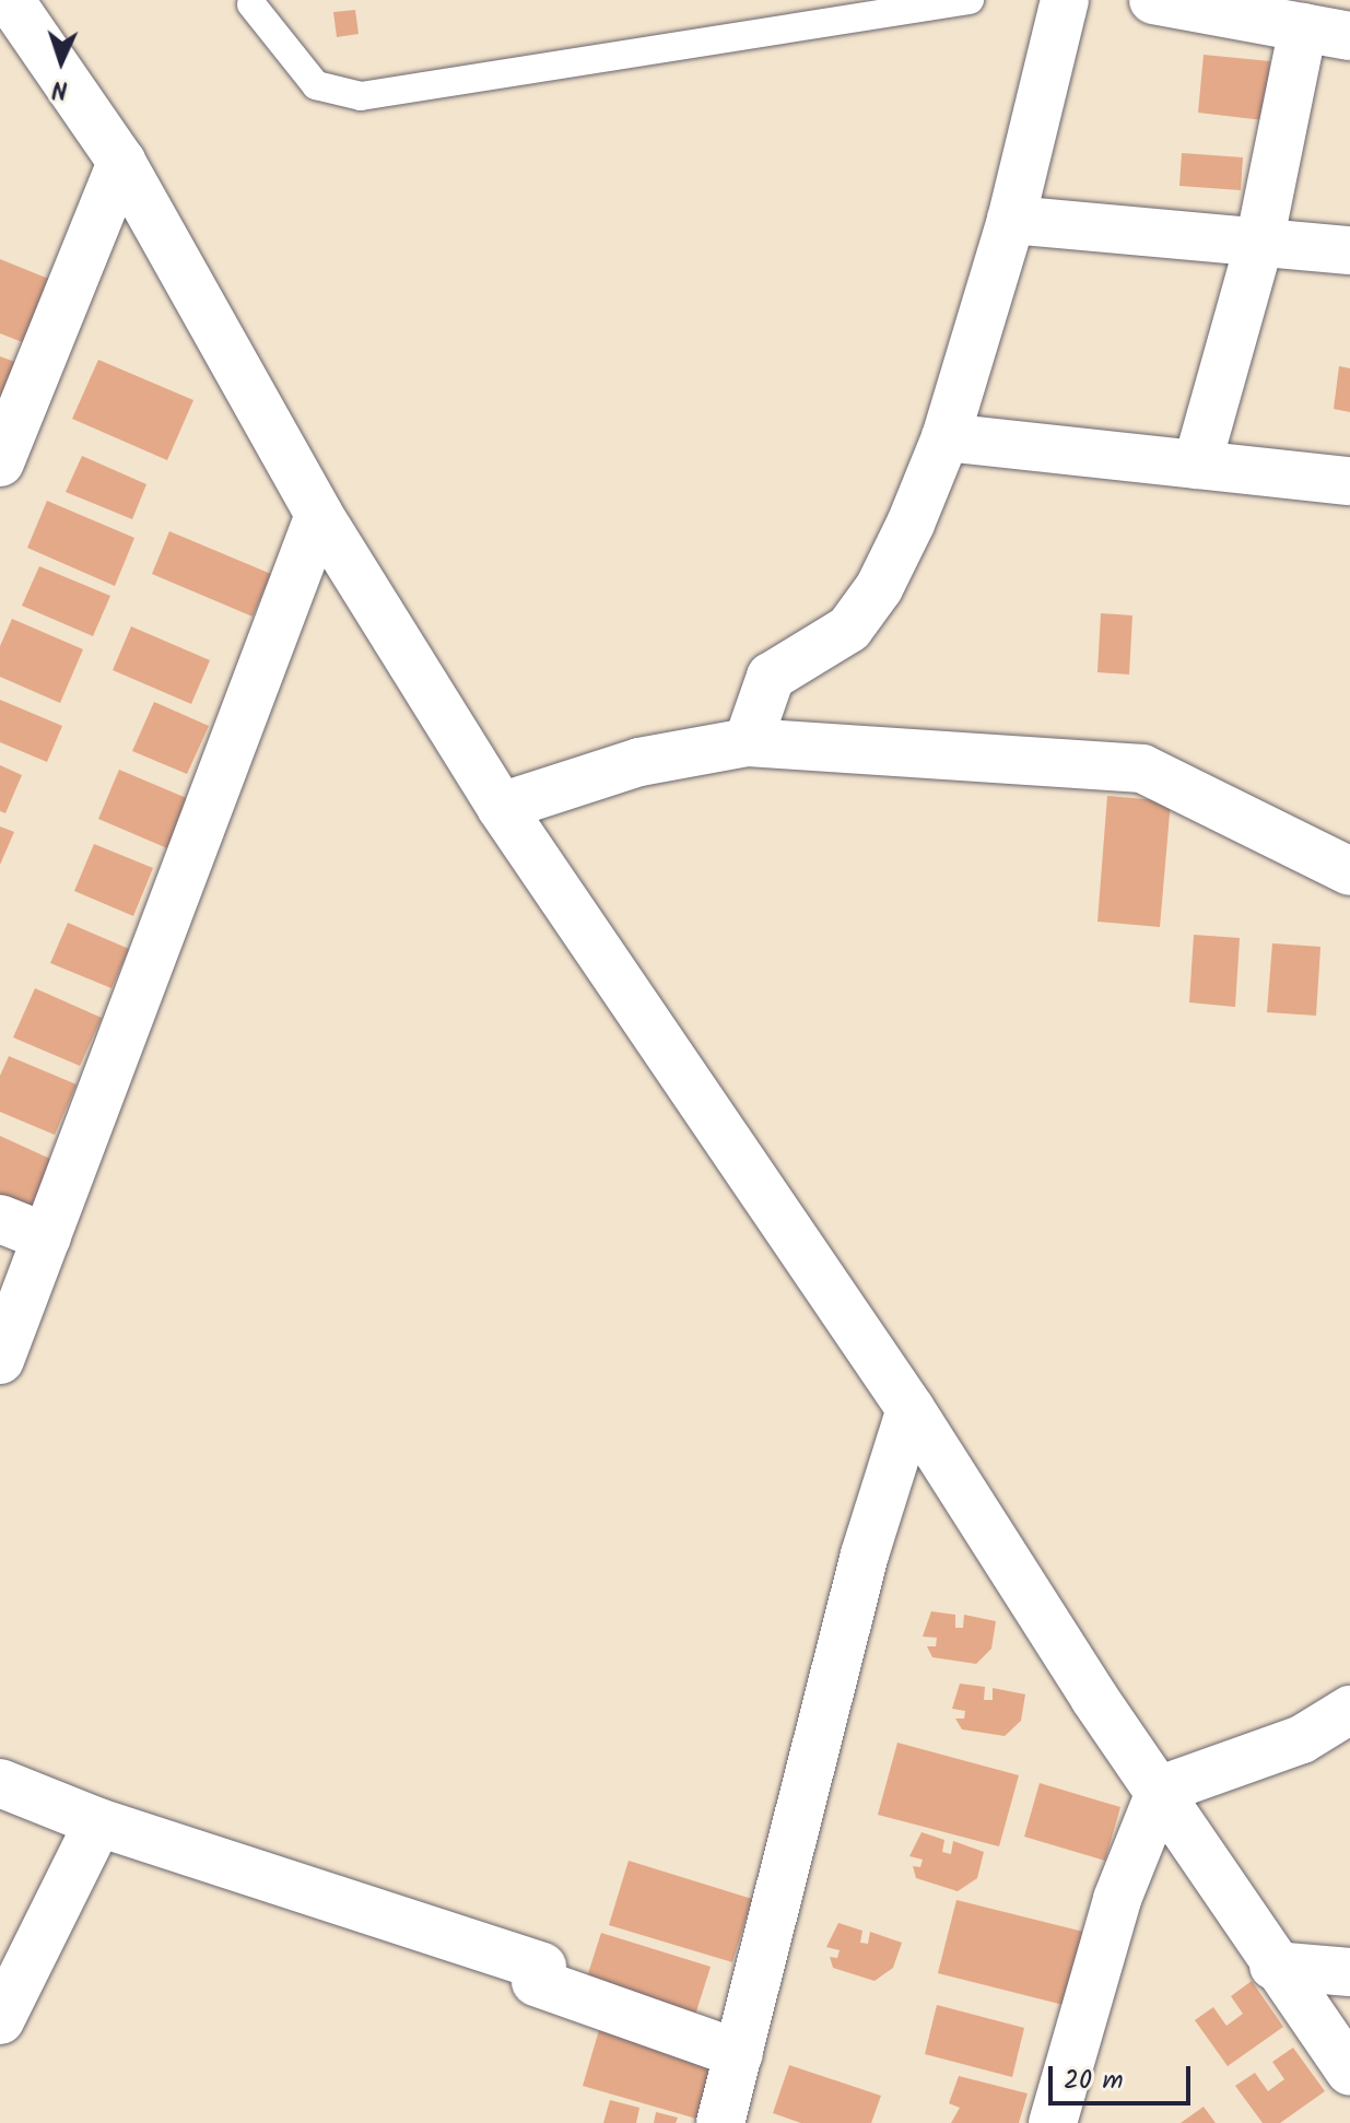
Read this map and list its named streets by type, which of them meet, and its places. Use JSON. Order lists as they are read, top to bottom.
{
  "scale_bar": "20 m",
  "north": "bottom"
}
